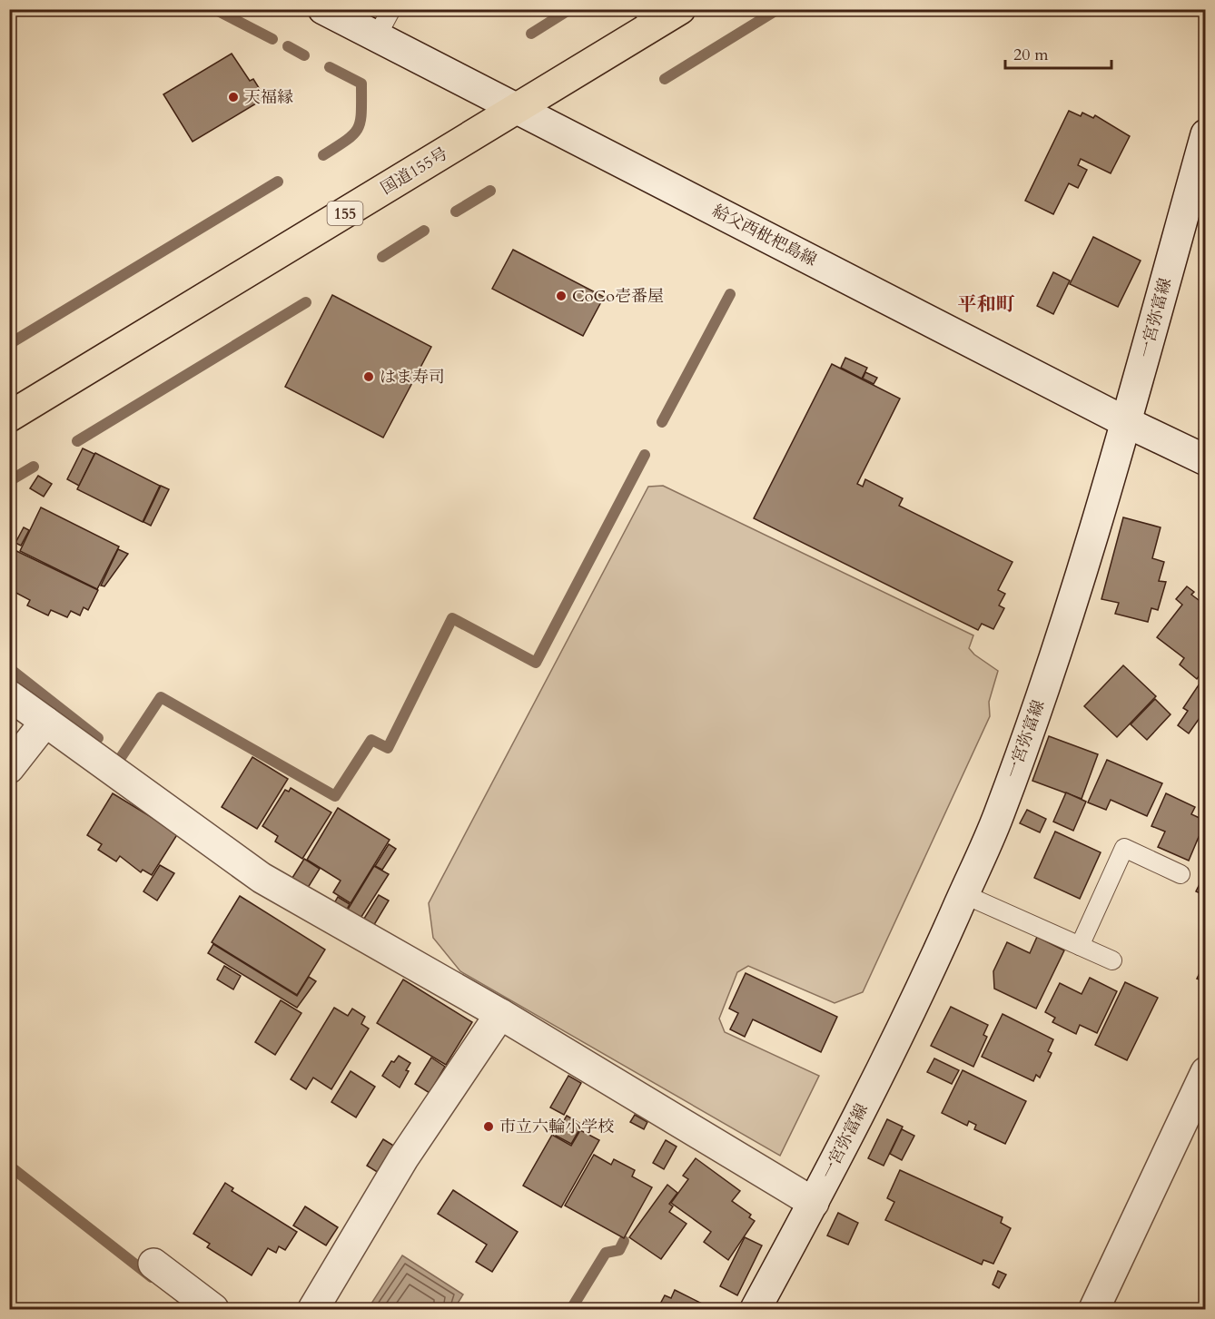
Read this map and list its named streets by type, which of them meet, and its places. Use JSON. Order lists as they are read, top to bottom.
{
  "streets": {
    "highway": ["国道155号", "155"],
    "main road": ["給父西枇杷島線", "一宮弥富線"]
  },
  "crossings": [
    ["国道155号", "給父西枇杷島線"],
    ["給父西枇杷島線", "一宮弥富線"]
  ],
  "districts": ["平和町"],
  "places": [
    "天福縁",
    "CoCo壱番屋",
    "はま寿司",
    "市立六輪小学校"
  ],
  "scale_bar": "20 m"
}
